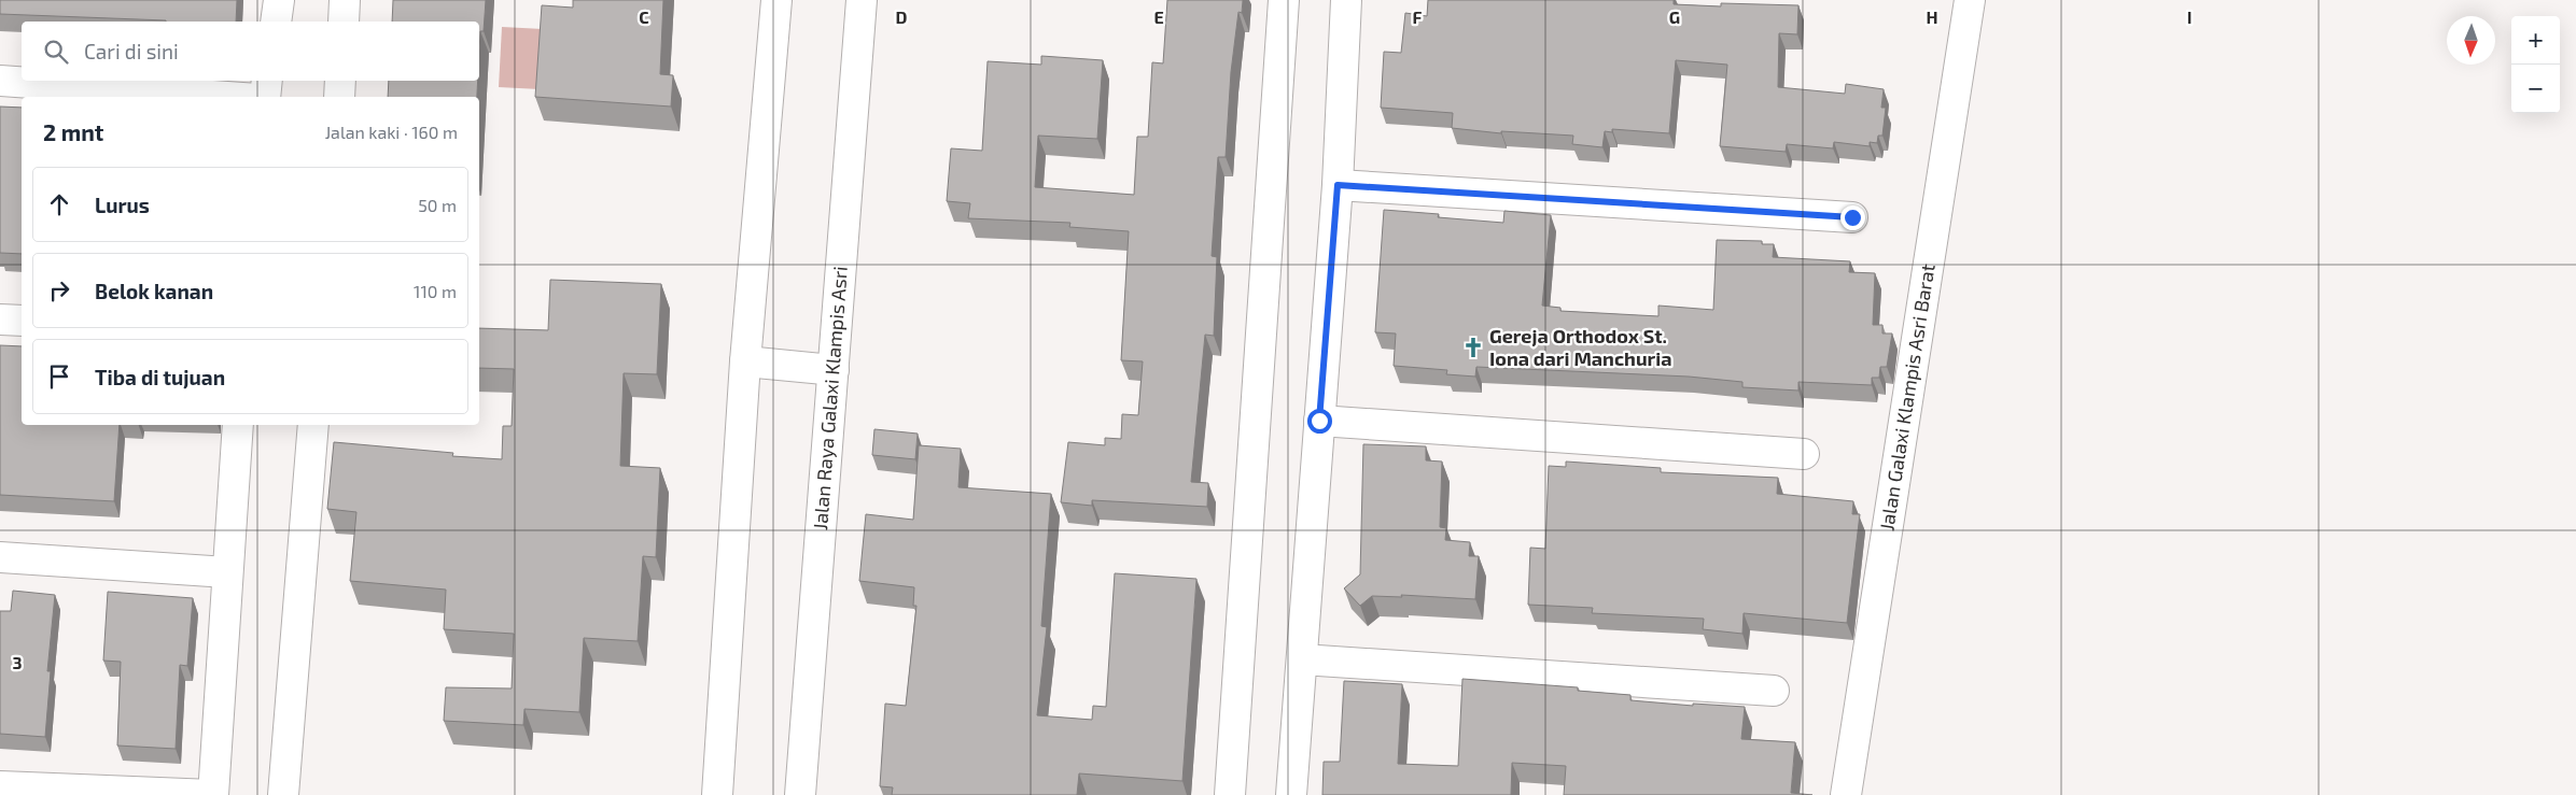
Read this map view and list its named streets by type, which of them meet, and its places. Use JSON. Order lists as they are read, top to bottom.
{
  "streets": {
    "street": ["Jalan Galaxi Klampis Asri Barat", "Jalan Raya Galaxi Klampis Asri"]
  },
  "places": {
    "church": ["Gereja Orthodox St. Iona dari Manchuria"]
  },
  "north": "bottom",
  "page": {
    "map_buttons": ["+", "−"],
    "search": "Cari di sini",
    "heading": ["2 mnt", "Jalan kaki · 160 m"],
    "list": [
      ["Lurus", "50 m"],
      ["Belok kanan", "110 m"],
      "Tiba di tujuan"
    ]
  },
  "grid": {
    "columns": [
      "C",
      "D",
      "E",
      "F",
      "G",
      "H",
      "I"
    ],
    "rows": ["3"]
  }
}
